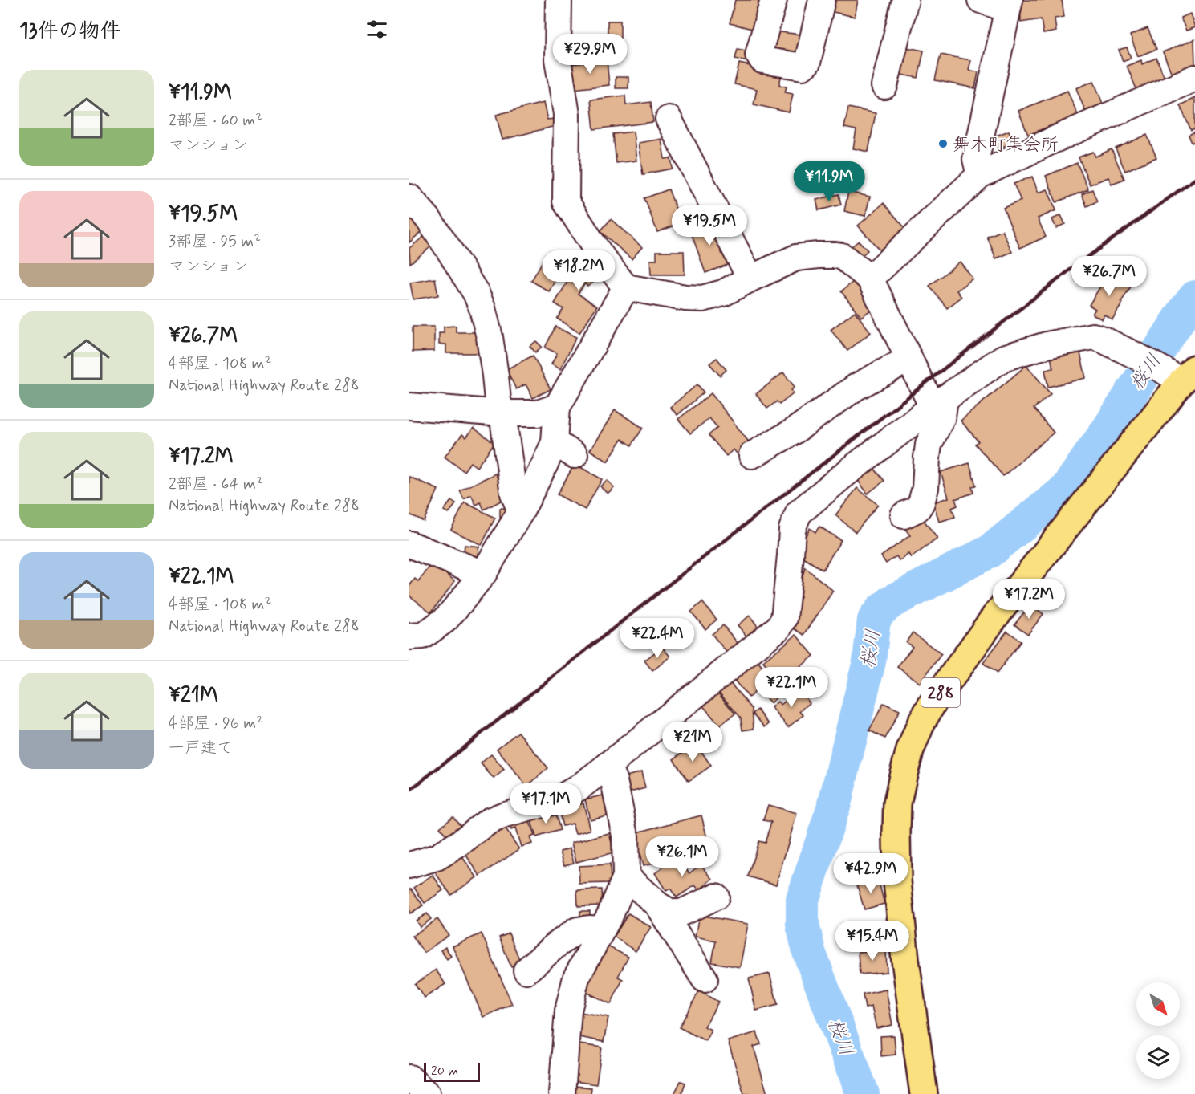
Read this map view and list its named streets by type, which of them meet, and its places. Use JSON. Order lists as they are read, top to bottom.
{
  "streets": {
    "highway": ["288"]
  },
  "water": ["桜川"],
  "places": ["舞木町集会所"],
  "scale_bar": "20 m",
  "north": "bottom right",
  "page": {
    "heading": "13件の物件",
    "price": [
      "¥29.9M",
      "¥11.9M",
      "¥19.5M",
      "¥18.2M",
      "¥26.7M",
      "¥17.2M",
      "¥22.4M",
      "¥22.1M",
      "¥21M",
      "¥17.1M",
      "¥26.1M",
      "¥42.9M",
      "¥15.4M"
    ],
    "list": [
      {
        "name": "¥11.9M",
        "note": "2部屋 · 60 m² · マンション"
      },
      {
        "name": "¥19.5M",
        "note": "3部屋 · 95 m² · マンション"
      },
      {
        "name": "¥26.7M",
        "note": "4部屋 · 108 m² · National Highway Route 288"
      },
      {
        "name": "¥17.2M",
        "note": "2部屋 · 64 m² · National Highway Route 288"
      },
      {
        "name": "¥22.1M",
        "note": "4部屋 · 108 m² · National Highway Route 288"
      },
      {
        "name": "¥21M",
        "note": "4部屋 · 96 m² · 一戸建て"
      }
    ],
    "scale": "20 m"
  }
}
